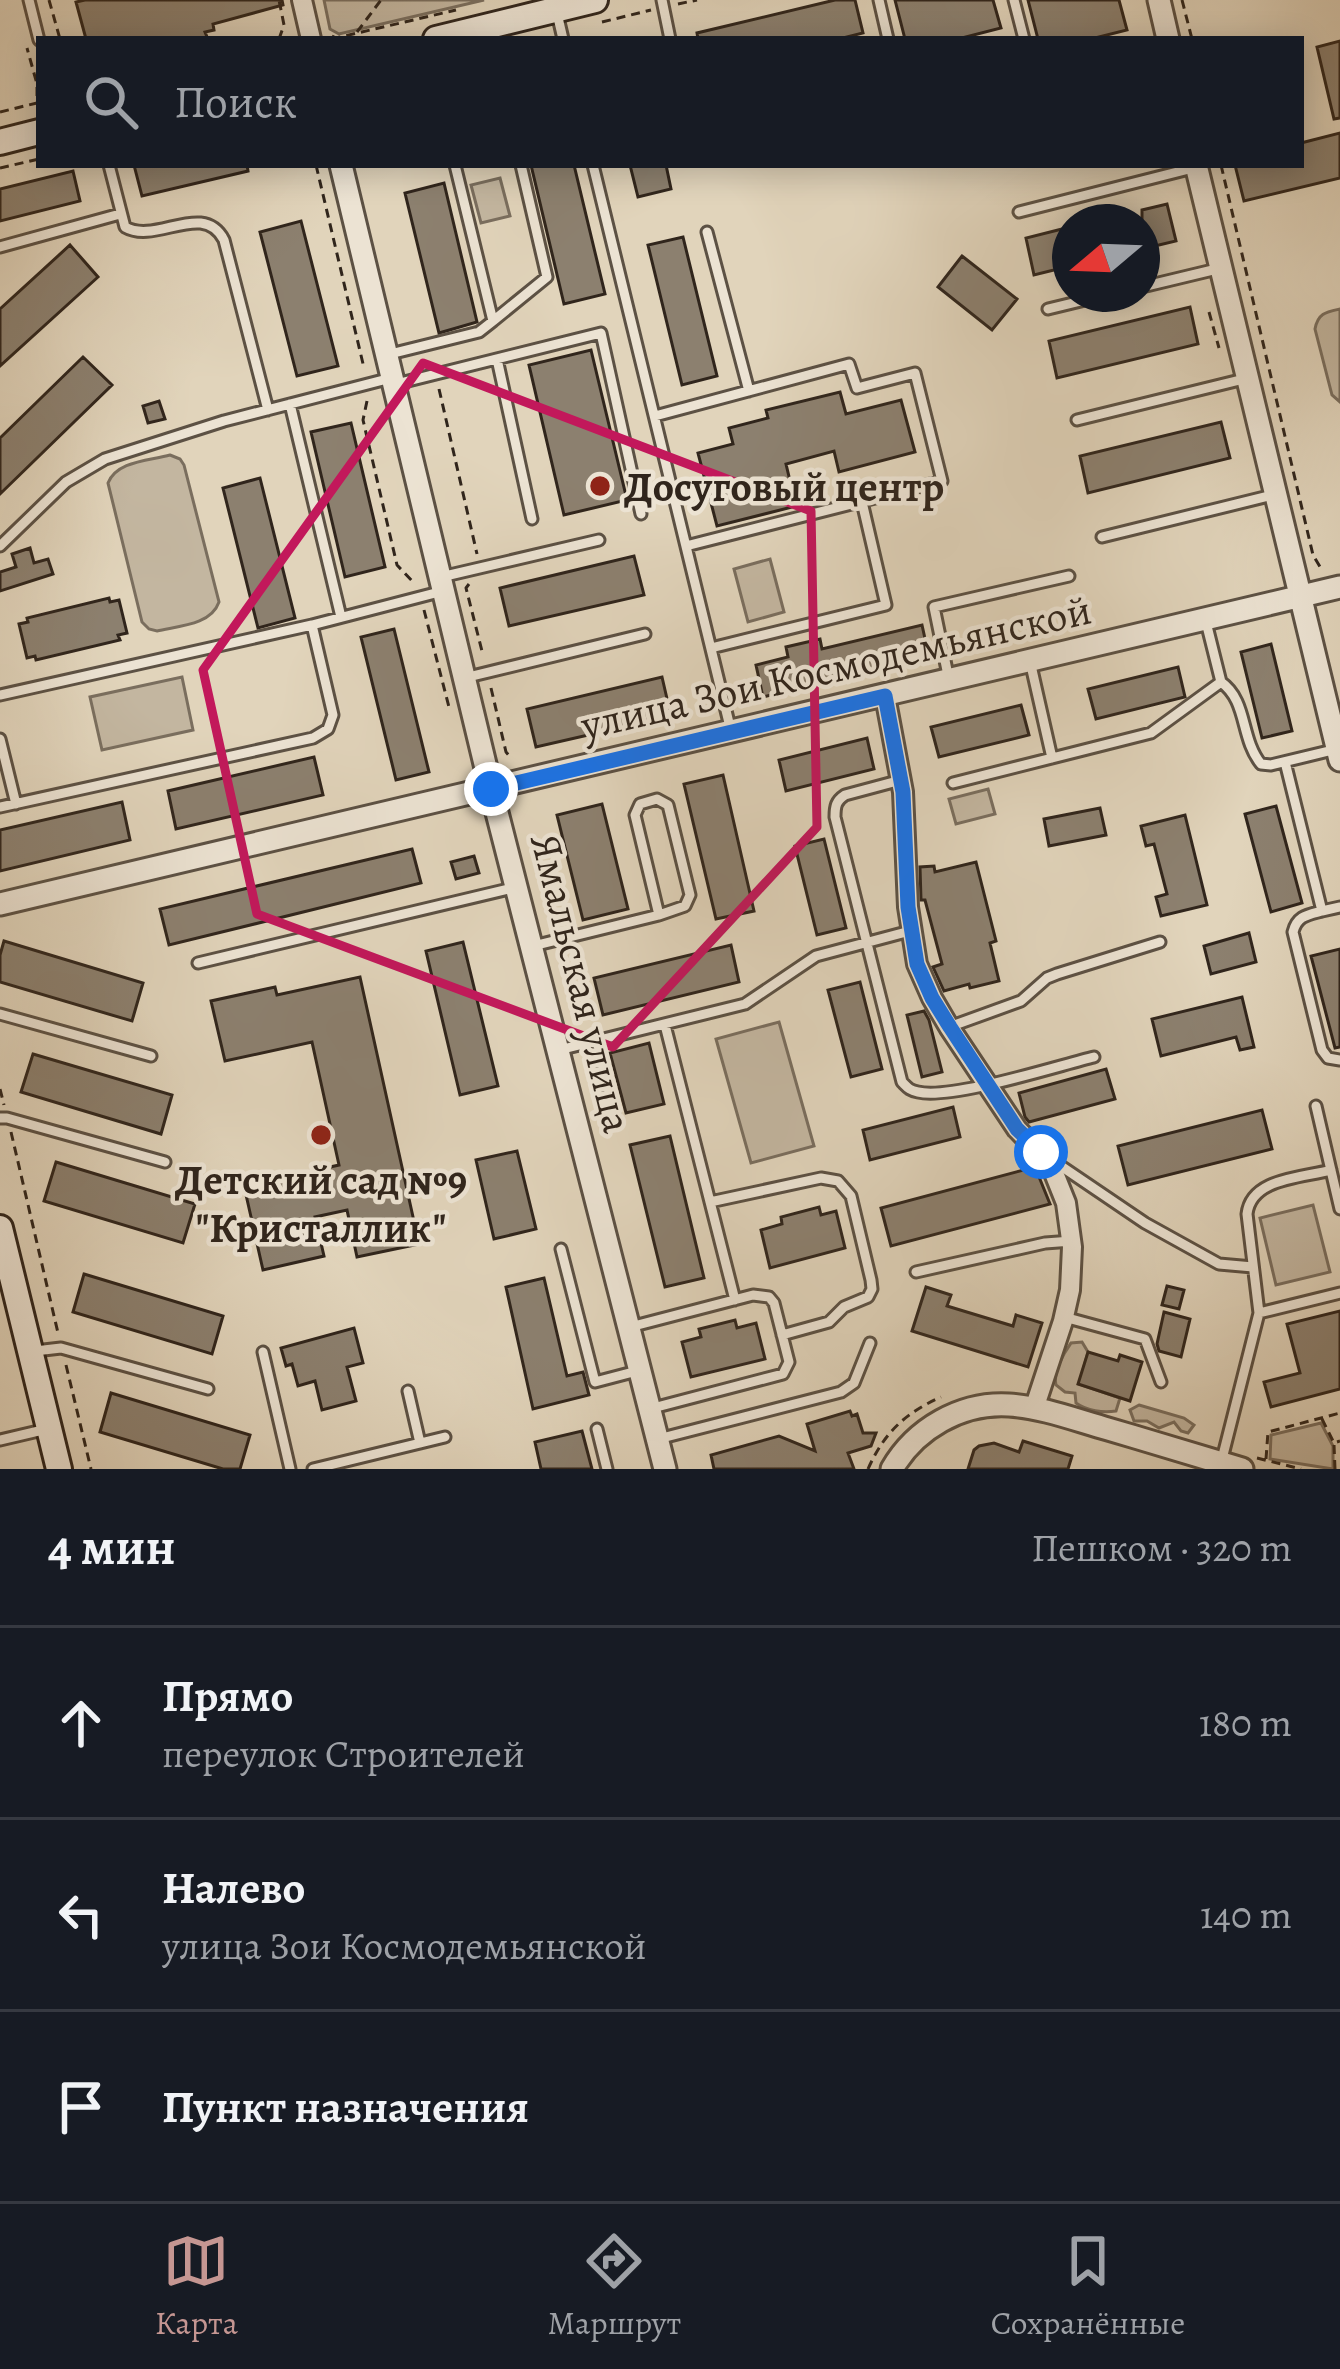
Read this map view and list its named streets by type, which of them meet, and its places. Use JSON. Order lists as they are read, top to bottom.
{
  "streets": {
    "street": ["улица Зои Космодемьянской", "Ямальская улица"]
  },
  "crossings": [
    ["улица Зои Космодемьянской", "Ямальская улица"]
  ],
  "places": ["Досуговый центр", "Детский сад №9 \"Кристаллик\""],
  "north": "left",
  "page": {
    "search": "Поиск",
    "heading": ["4 мин", "Пешком · 320 m"],
    "list": [
      ["Прямо", "переулок Строителей", "180 m"],
      ["Налево", "улица Зои Космодемьянской", "140 m"],
      "Пункт назначения"
    ],
    "nav": ["Карта", "Маршрут", "Сохранённые"]
  }
}
